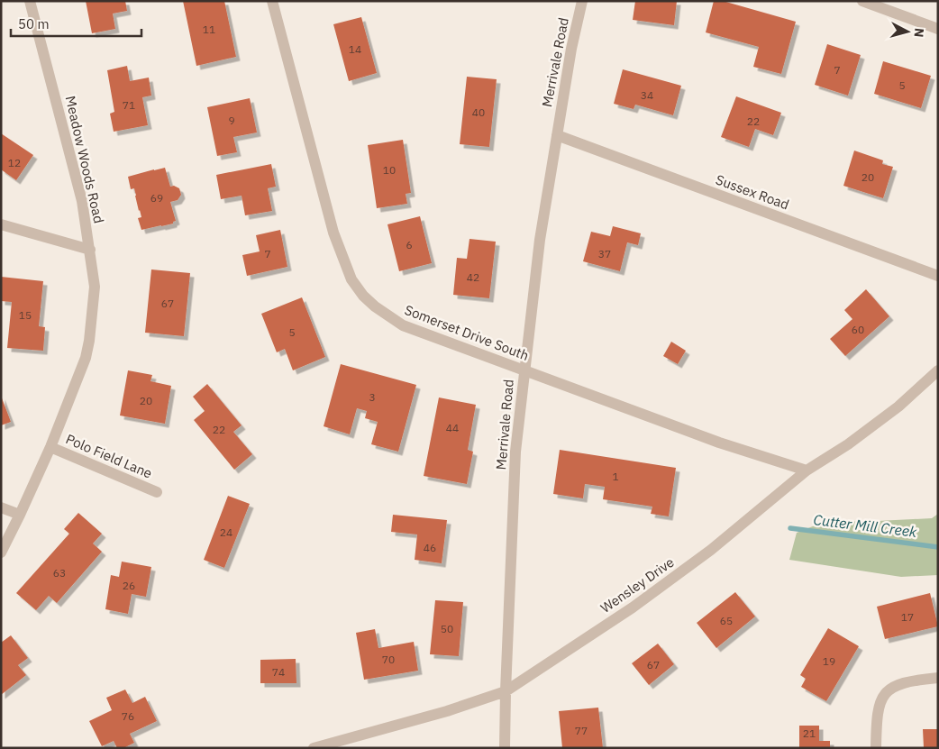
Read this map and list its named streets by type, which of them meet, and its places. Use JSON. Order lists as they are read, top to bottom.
{
  "streets": {
    "street": [
      "Merrivale Road",
      "Meadow Woods Road",
      "Sussex Road",
      "Somerset Drive South",
      "Polo Field Lane",
      "Wensley Drive"
    ]
  },
  "crossings": [
    ["Merrivale Road", "Sussex Road"],
    ["Merrivale Road", "Somerset Drive South"],
    ["Merrivale Road", "Wensley Drive"],
    ["Meadow Woods Road", "Polo Field Lane"],
    ["Somerset Drive South", "Wensley Drive"]
  ],
  "water": ["Cutter Mill Creek"],
  "house_numbers": [
    "11",
    "14",
    "7",
    "5",
    "34",
    "71",
    "40",
    "9",
    "22",
    "12",
    "10",
    "20",
    "69",
    "6",
    "7",
    "37",
    "42",
    "67",
    "15",
    "60",
    "5",
    "3",
    "20",
    "44",
    "22",
    "1",
    "24",
    "46",
    "63",
    "26",
    "17",
    "65",
    "50",
    "70",
    "19",
    "67",
    "74",
    "76",
    "77",
    "21"
  ],
  "scale_bar": "50 m",
  "north": "right"
}
